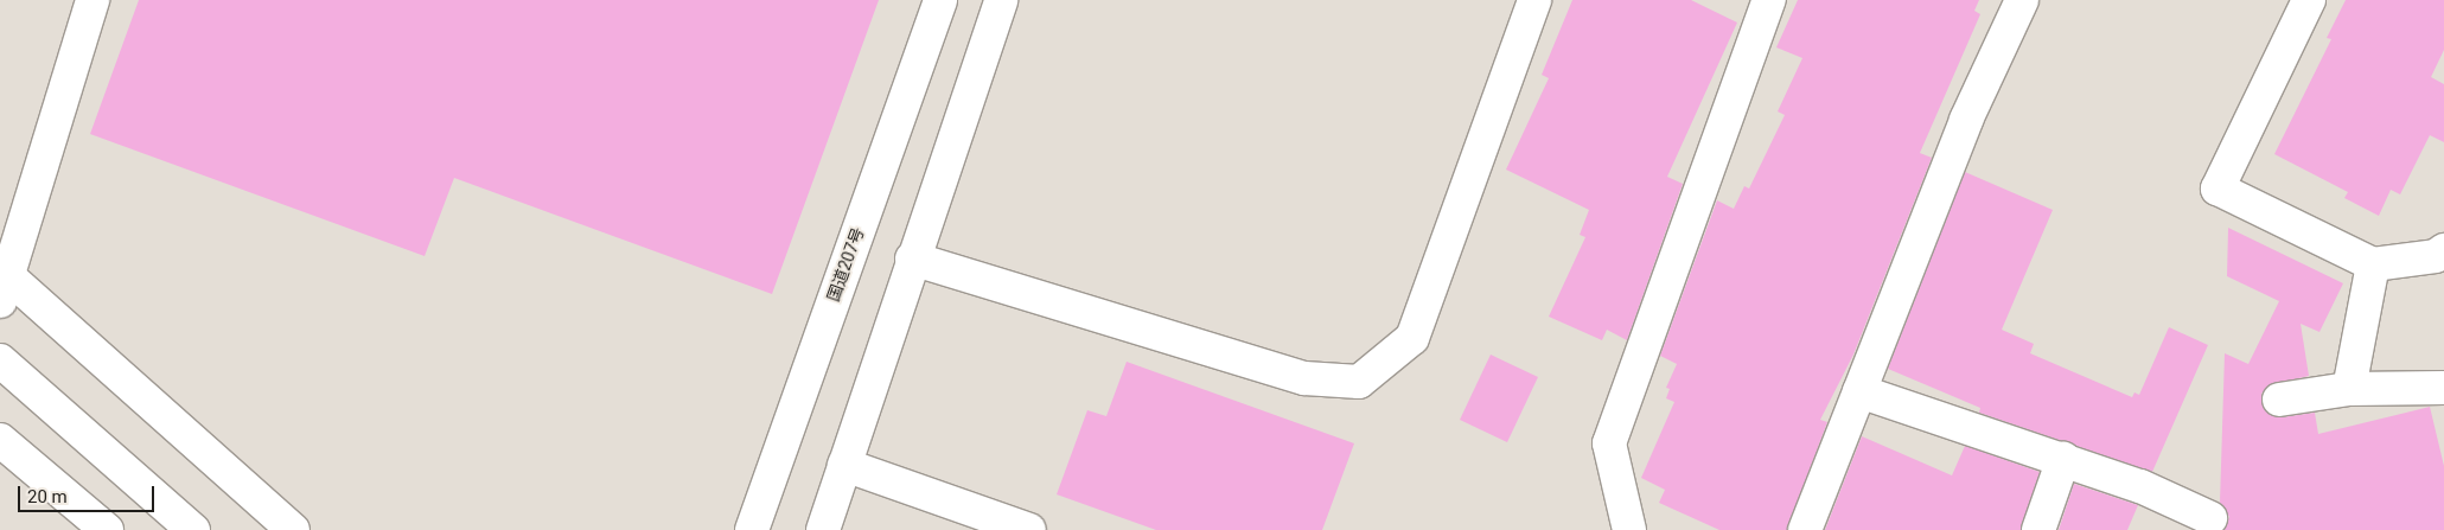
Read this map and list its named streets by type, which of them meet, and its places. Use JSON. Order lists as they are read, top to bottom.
{
  "streets": {
    "street": ["国道207号"]
  },
  "scale_bar": "20 m"
}
